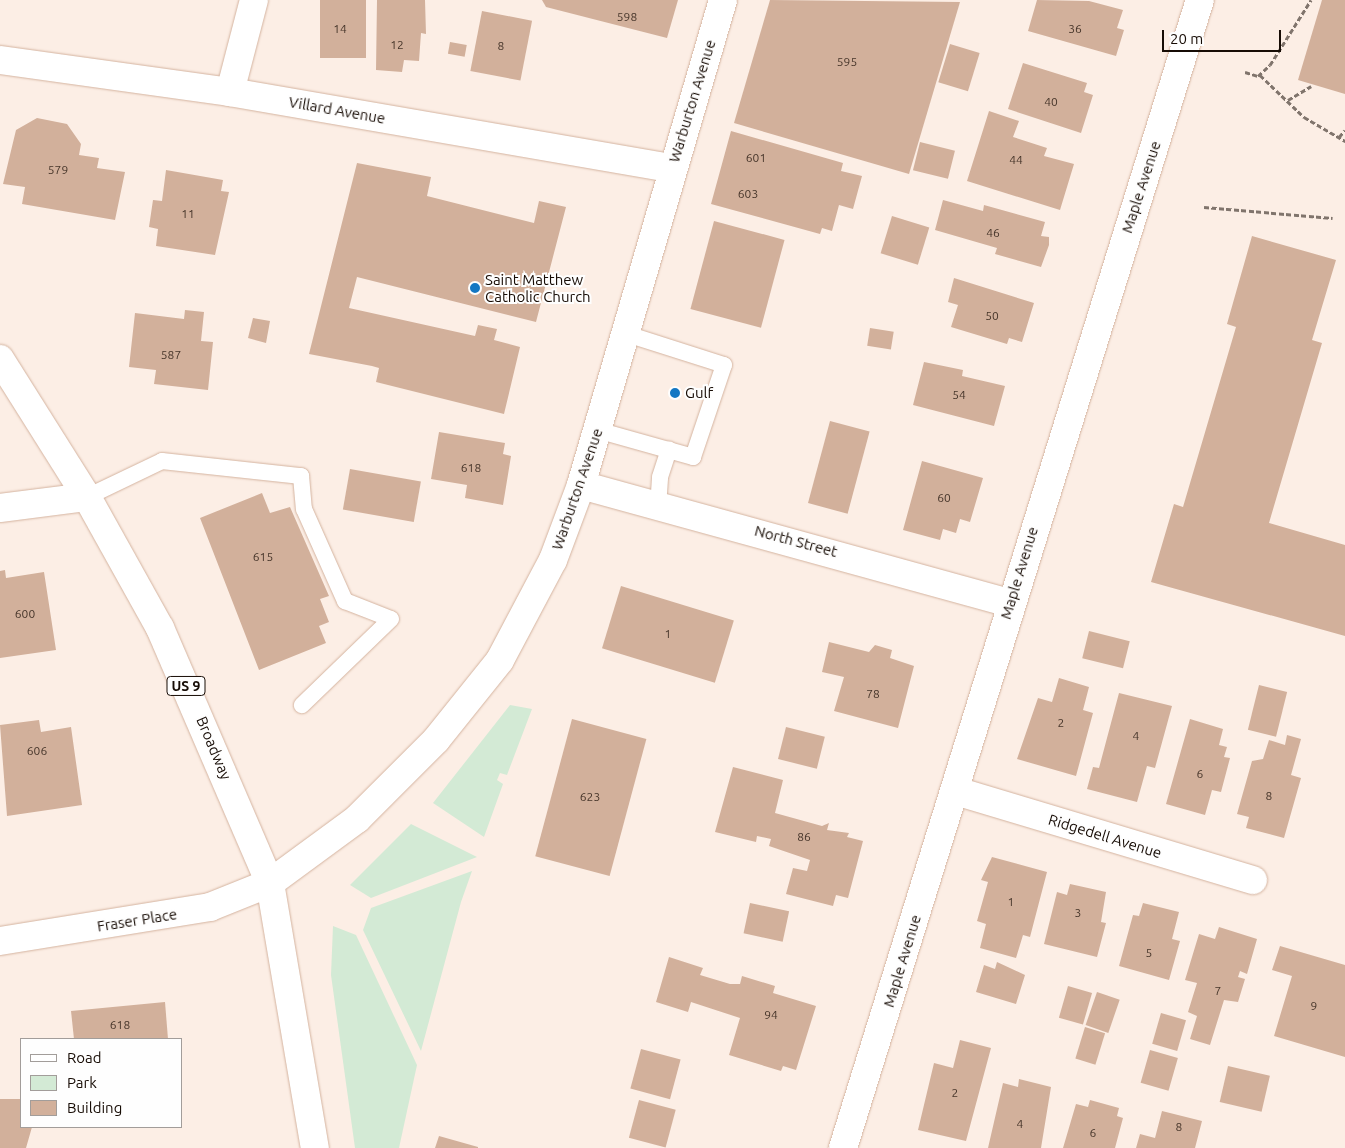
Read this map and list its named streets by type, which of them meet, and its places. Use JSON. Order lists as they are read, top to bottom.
{
  "streets": {
    "street": [
      "Warburton Avenue",
      "Villard Avenue",
      "Maple Avenue",
      "North Street",
      "US 9",
      "Broadway",
      "Ridgedell Avenue",
      "Fraser Place"
    ]
  },
  "crossings": [
    ["Warburton Avenue", "Villard Avenue"],
    ["Warburton Avenue", "North Street"],
    ["Warburton Avenue", "Broadway"],
    ["Warburton Avenue", "Fraser Place"],
    ["Maple Avenue", "North Street"],
    ["Maple Avenue", "Ridgedell Avenue"],
    ["Broadway", "Fraser Place"]
  ],
  "places": ["Saint Matthew Catholic Church", "Gulf"],
  "house_numbers": [
    "598",
    "14",
    "36",
    "12",
    "8",
    "595",
    "40",
    "601",
    "44",
    "579",
    "603",
    "11",
    "46",
    "50",
    "587",
    "54",
    "618",
    "60",
    "615",
    "600",
    "1",
    "78",
    "2",
    "4",
    "606",
    "6",
    "8",
    "623",
    "86",
    "1",
    "3",
    "5",
    "7",
    "9",
    "94",
    "618",
    "2",
    "4",
    "8",
    "6"
  ],
  "legend": ["Road", "Park", "Building"],
  "scale_bar": "20 m"
}
